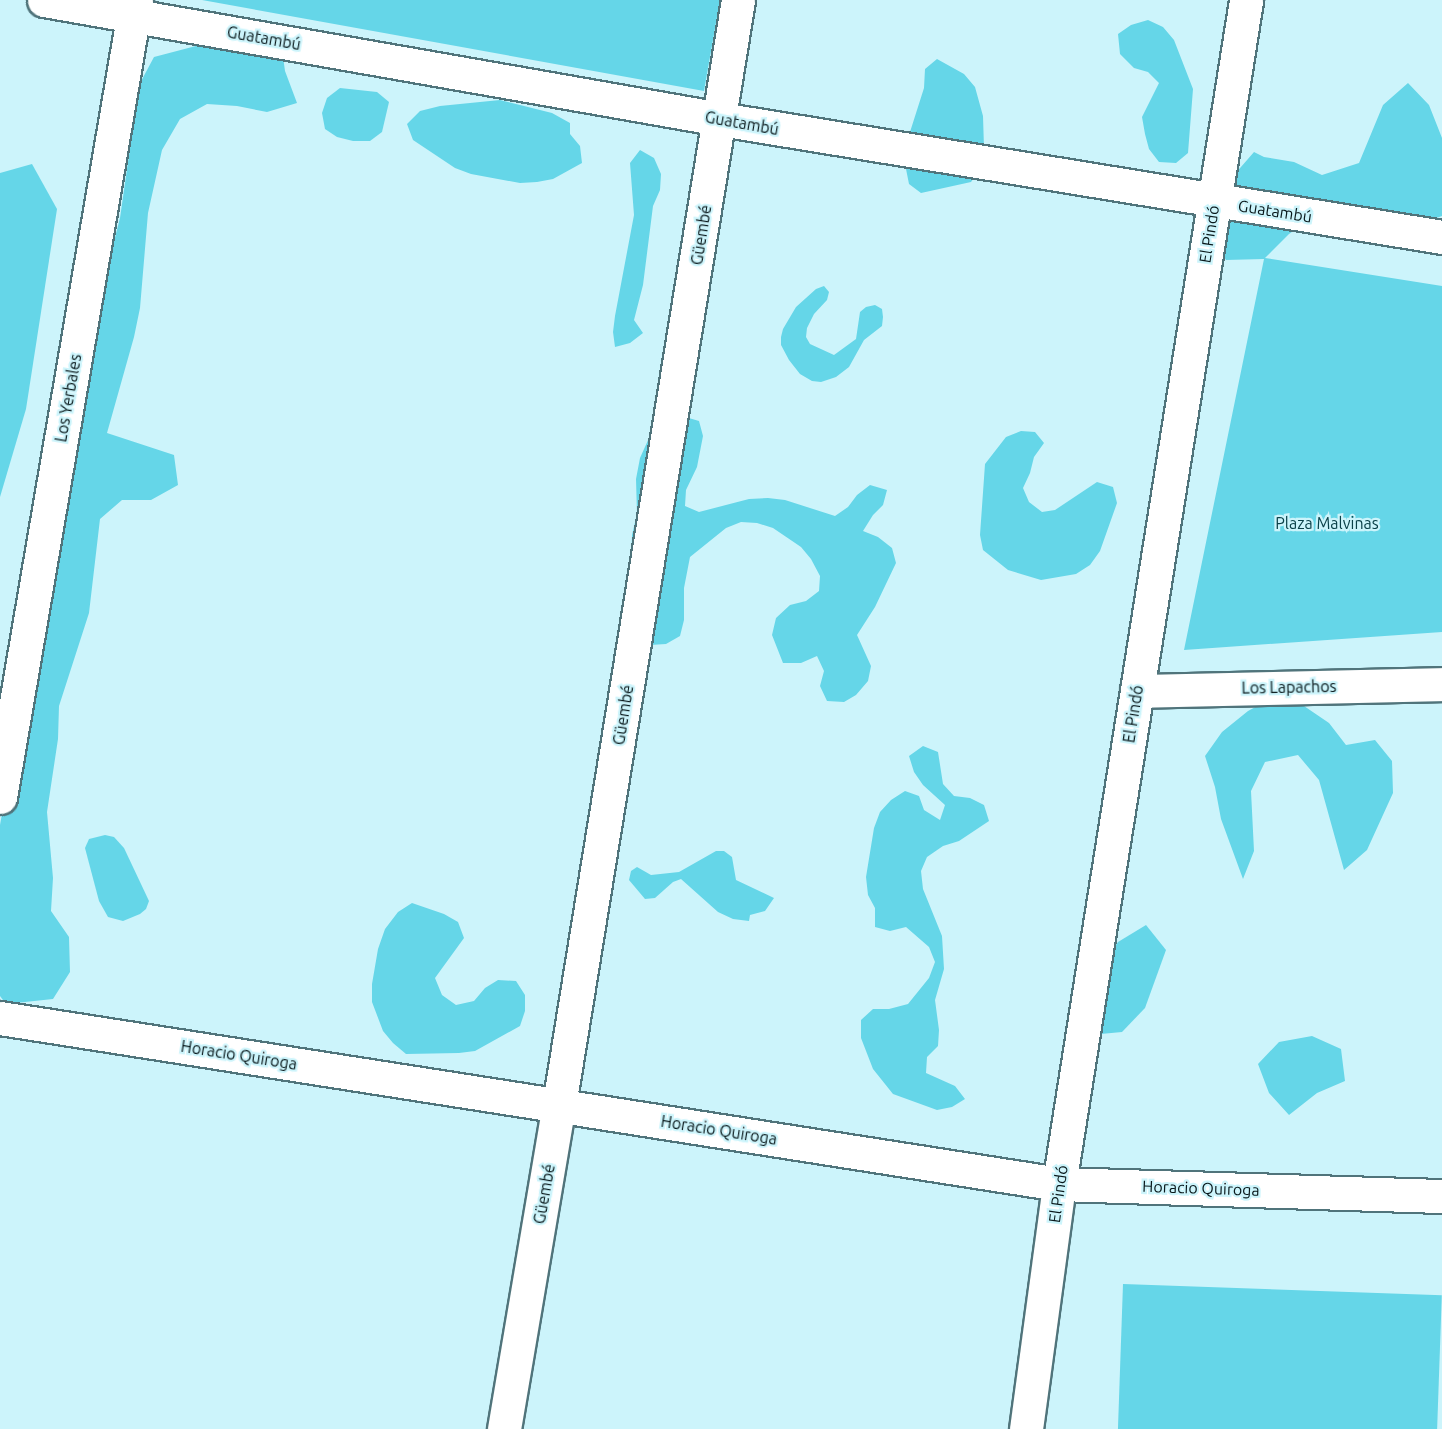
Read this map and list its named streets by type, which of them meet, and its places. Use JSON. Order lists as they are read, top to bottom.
{
  "streets": {
    "street": [
      "Guatambú",
      "El Pindó",
      "Güembé",
      "Los Yerbales",
      "Los Lapachos",
      "Horacio Quiroga"
    ]
  },
  "crossings": [
    ["Guatambú", "El Pindó"],
    ["Guatambú", "Güembé"],
    ["Guatambú", "Los Yerbales"],
    ["El Pindó", "Los Lapachos"],
    ["El Pindó", "Horacio Quiroga"],
    ["Güembé", "Horacio Quiroga"]
  ],
  "parks": ["Plaza Malvinas"]
}
